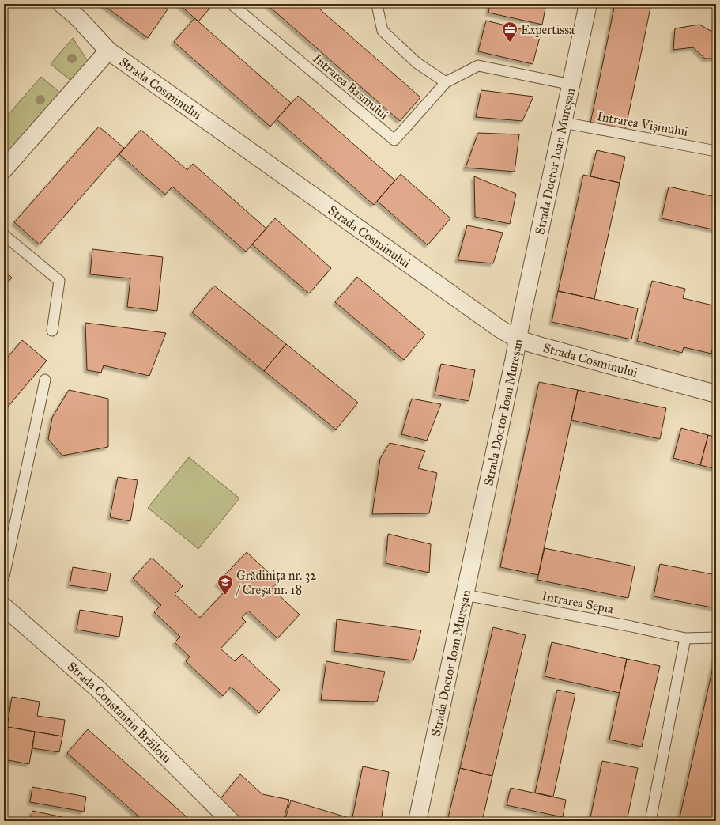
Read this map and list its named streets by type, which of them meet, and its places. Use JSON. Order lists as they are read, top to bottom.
{
  "streets": {
    "street": ["Strada Cosminului", "Strada Doctor Ioan Mureșan", "Strada Constantin Brăiloiu"],
    "lane": ["Intrarea Basmului", "Intrarea Vișinului", "Intrarea Sepia"]
  },
  "crossings": [
    ["Intrarea Basmului", "Strada Doctor Ioan Mureșan"],
    ["Strada Cosminului", "Strada Doctor Ioan Mureșan"],
    ["Intrarea Vișinului", "Strada Doctor Ioan Mureșan"],
    ["Strada Doctor Ioan Mureșan", "Intrarea Sepia"]
  ],
  "places": {
    "office": ["Expertissa"],
    "school or university": ["Grădinița nr. 32 / Creșa nr. 18"]
  }
}
